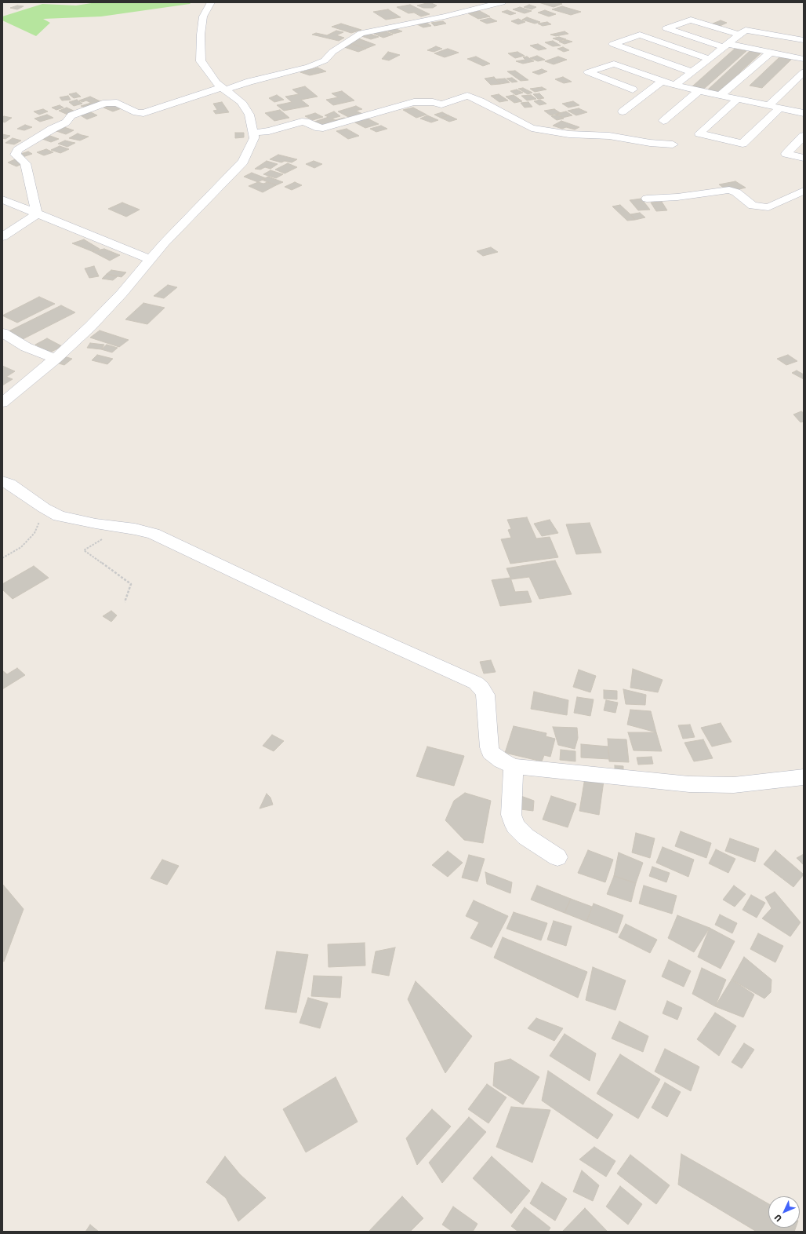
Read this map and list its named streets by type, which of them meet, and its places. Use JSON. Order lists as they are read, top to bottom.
{
  "north": "bottom left"
}
